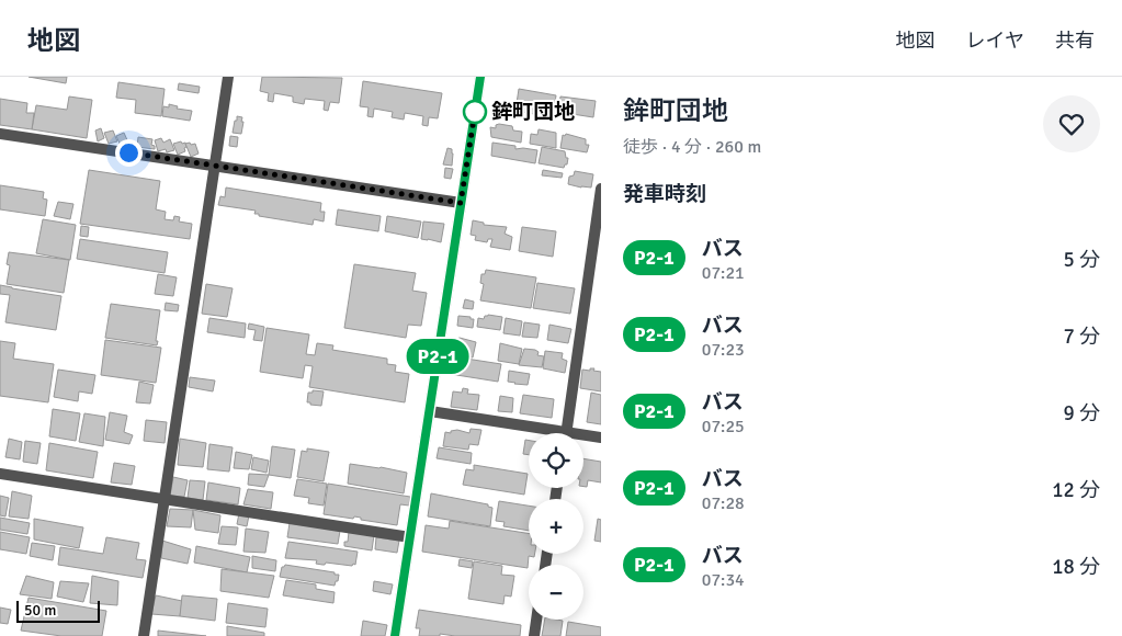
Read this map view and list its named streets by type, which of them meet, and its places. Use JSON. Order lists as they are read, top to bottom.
{
  "places": ["鉾町団地"],
  "lines": ["bus line P2-1"],
  "scale_bar": "50 m",
  "page": {
    "header": "地図",
    "nav": ["地図", "レイヤ", "共有"],
    "on_map": "P2-1",
    "heading": [
      ["鉾町団地", "徒歩 · 4 分 · 260 m"],
      "発車時刻"
    ],
    "list": [
      {
        "mark": "P2-1",
        "name": "バス",
        "note": "07:21",
        "value": "5 分"
      },
      {
        "mark": "P2-1",
        "name": "バス",
        "note": "07:23",
        "value": "7 分"
      },
      {
        "mark": "P2-1",
        "name": "バス",
        "note": "07:25",
        "value": "9 分"
      },
      {
        "mark": "P2-1",
        "name": "バス",
        "note": "07:28",
        "value": "12 分"
      },
      {
        "mark": "P2-1",
        "name": "バス",
        "note": "07:34",
        "value": "18 分"
      }
    ],
    "map_buttons": ["+", "−"],
    "scale": "50 m"
  }
}
